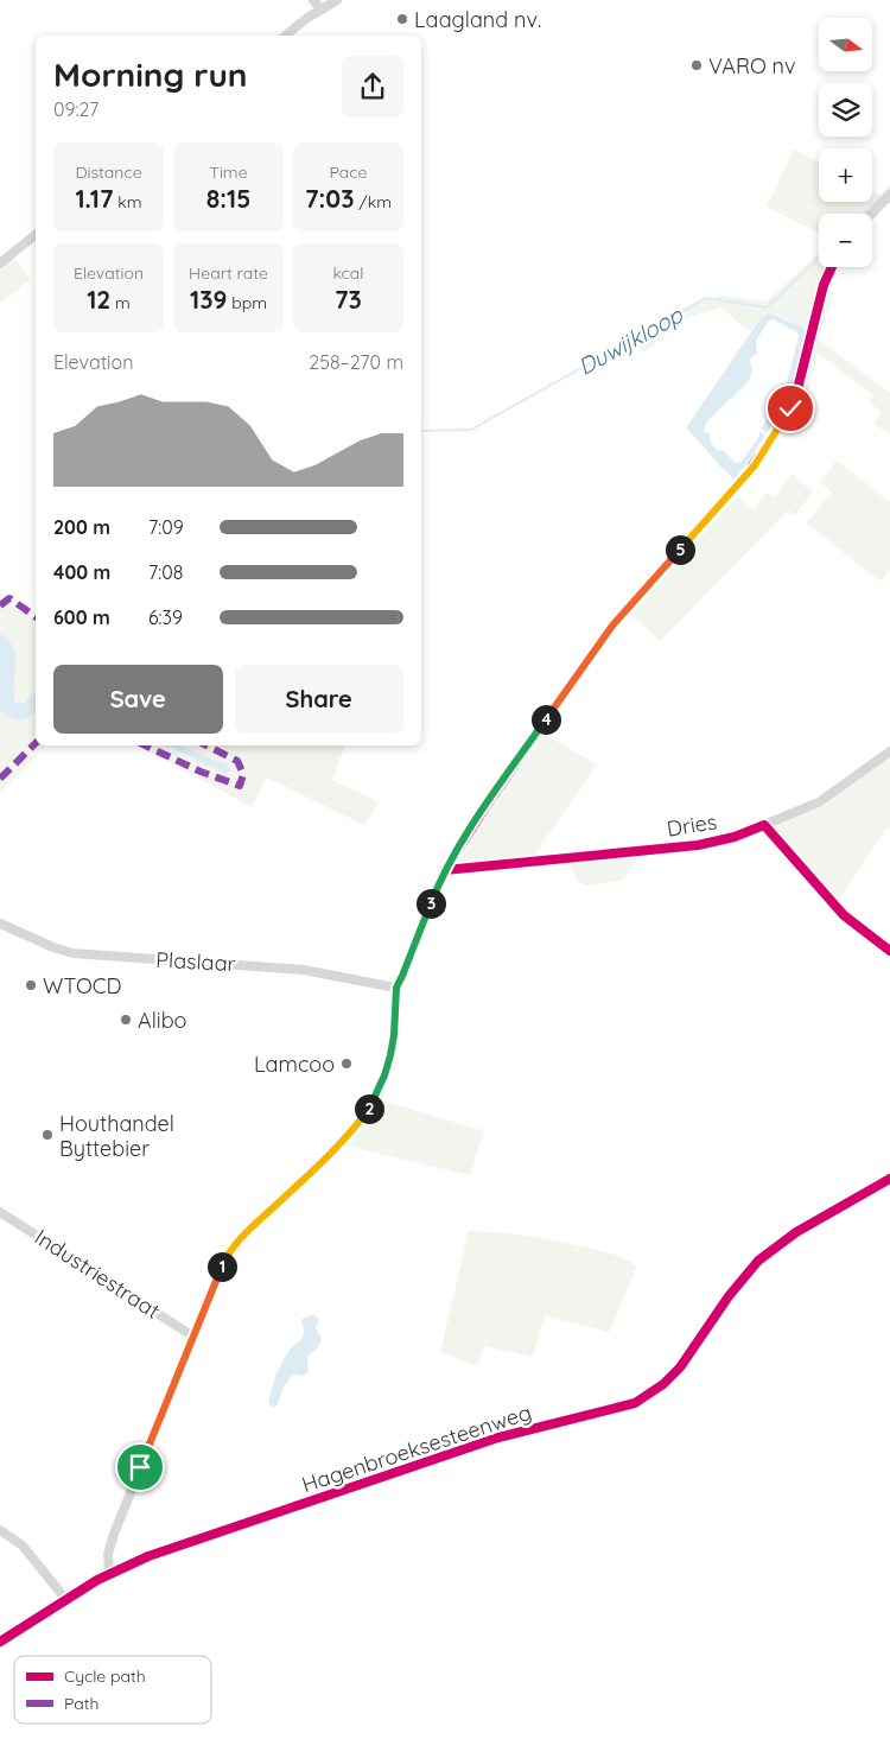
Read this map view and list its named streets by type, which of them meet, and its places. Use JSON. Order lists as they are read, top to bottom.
{
  "streets": {
    "street": [
      "Dries",
      "Plaslaar",
      "Industriestraat",
      "Hagenbroeksesteenweg"
    ]
  },
  "water": ["Duwijkloop"],
  "places": [
    "Laagland nv.",
    "VARO nv",
    "WTOCD",
    "Alibo",
    "Lamcoo",
    "Houthandel Byttebier"
  ],
  "legend": ["Cycle path", "Path"],
  "north": "right",
  "page": {
    "map_buttons": ["+", "−"],
    "heading": ["Morning run", "09:27"],
    "stats": [
      ["Distance", "1.17 km"],
      ["Time", "8:15"],
      ["Pace", "7:03 /km"],
      ["Elevation", "12 m"],
      ["Heart rate", "139 bpm"],
      ["kcal", "73"]
    ],
    "chart": ["Elevation", "258–270 m"],
    "list": [
      {
        "name": "200 m",
        "note": "7:09"
      },
      {
        "name": "400 m",
        "note": "7:08"
      },
      {
        "name": "600 m",
        "note": "6:39"
      }
    ],
    "pins": [
      "5",
      "4",
      "3",
      "2",
      "1"
    ],
    "buttons": ["Save", "Share"]
  }
}
